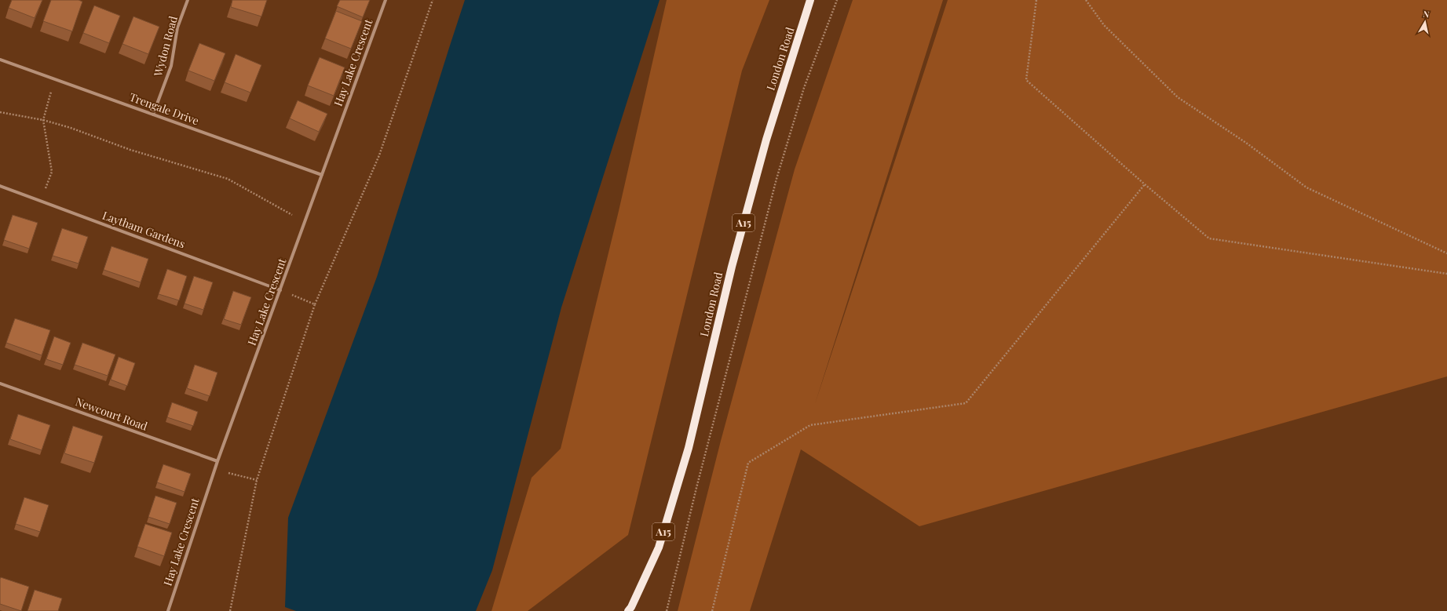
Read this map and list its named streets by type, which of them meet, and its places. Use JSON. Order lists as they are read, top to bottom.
{
  "streets": {
    "main road": ["London Road", "A15"],
    "street": [
      "Wydon Road",
      "Hay Lake Crescent",
      "Trengale Drive",
      "Laytham Gardens",
      "Newcourt Road"
    ]
  },
  "crossings": [
    ["Wydon Road", "Trengale Drive"],
    ["Hay Lake Crescent", "Trengale Drive"],
    ["Hay Lake Crescent", "Laytham Gardens"],
    ["Hay Lake Crescent", "Newcourt Road"]
  ],
  "north": "top"
}
